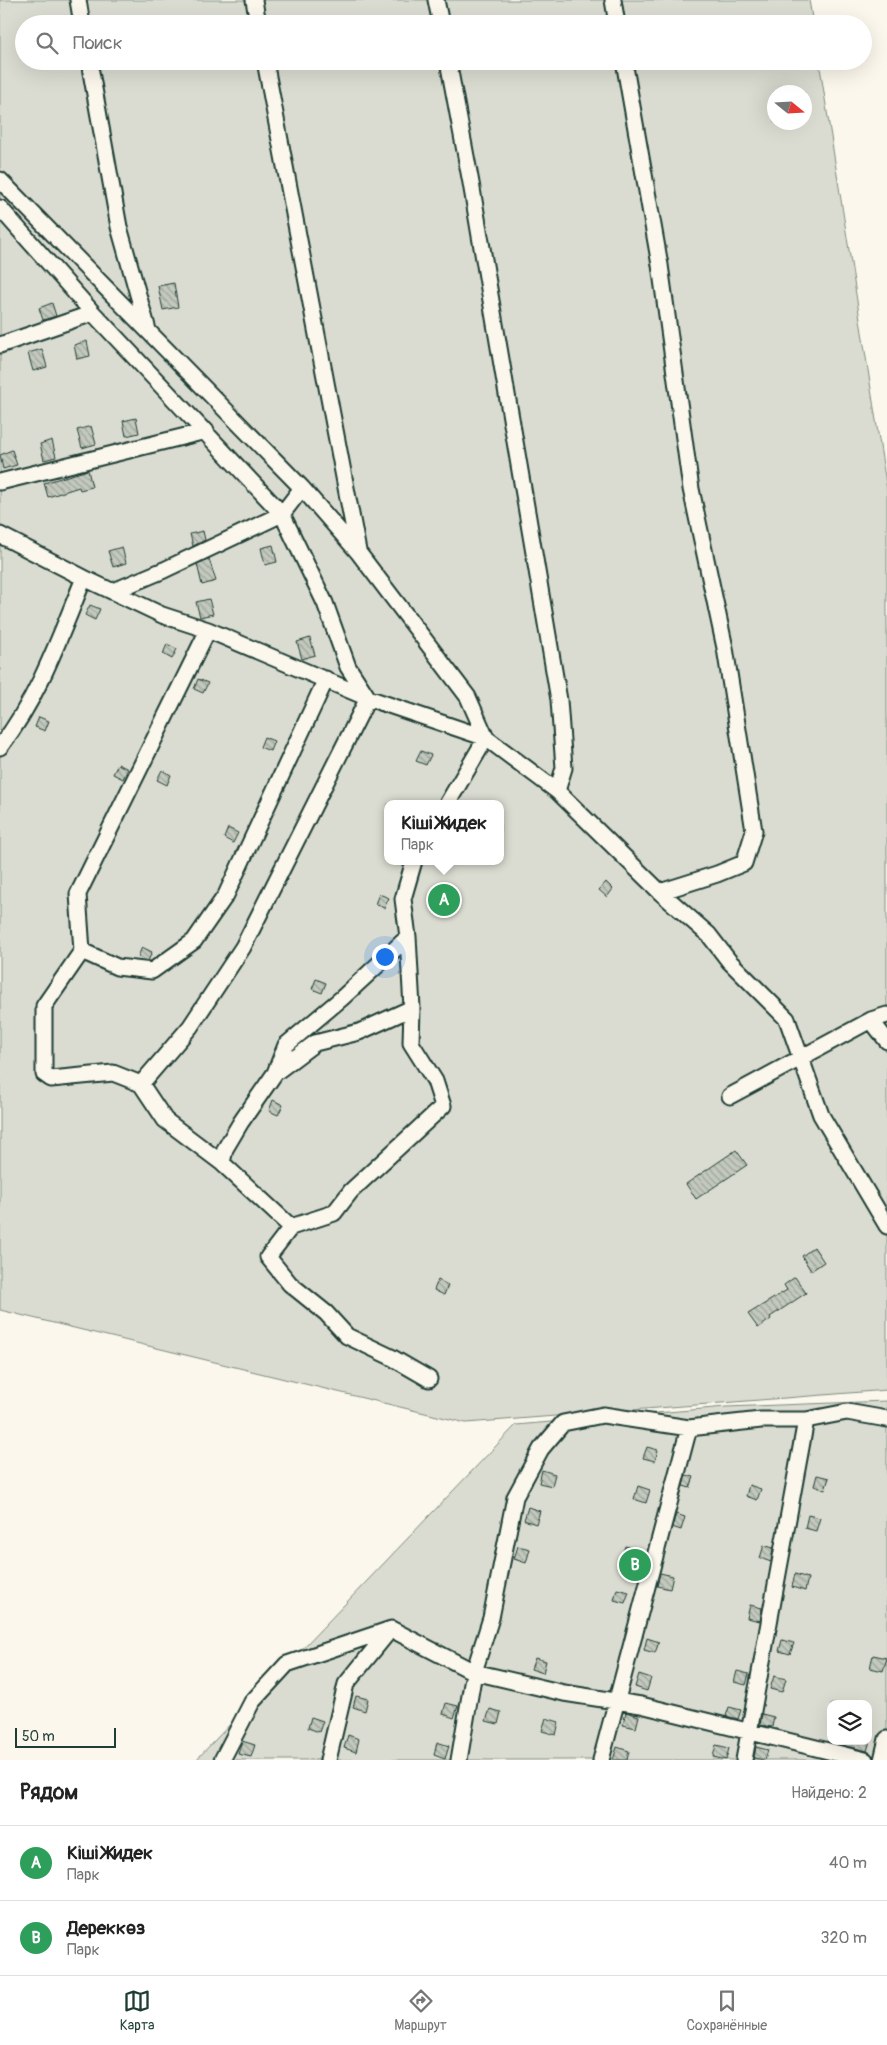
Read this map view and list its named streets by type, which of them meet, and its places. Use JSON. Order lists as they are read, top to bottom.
{
  "scale_bar": "50 m",
  "north": "right",
  "page": {
    "search": "Поиск",
    "popup": ["Кіші Жидек", "Парк"],
    "pins": ["A", "B"],
    "scale": "50 m",
    "heading": ["Рядом", "Найдено: 2"],
    "list": [
      {
        "mark": "A",
        "name": "Кіші Жидек",
        "note": "Парк",
        "value": "40 m"
      },
      {
        "mark": "B",
        "name": "Дереккөз",
        "note": "Парк",
        "value": "320 m"
      }
    ],
    "nav": ["Карта", "Маршрут", "Сохранённые"]
  }
}
